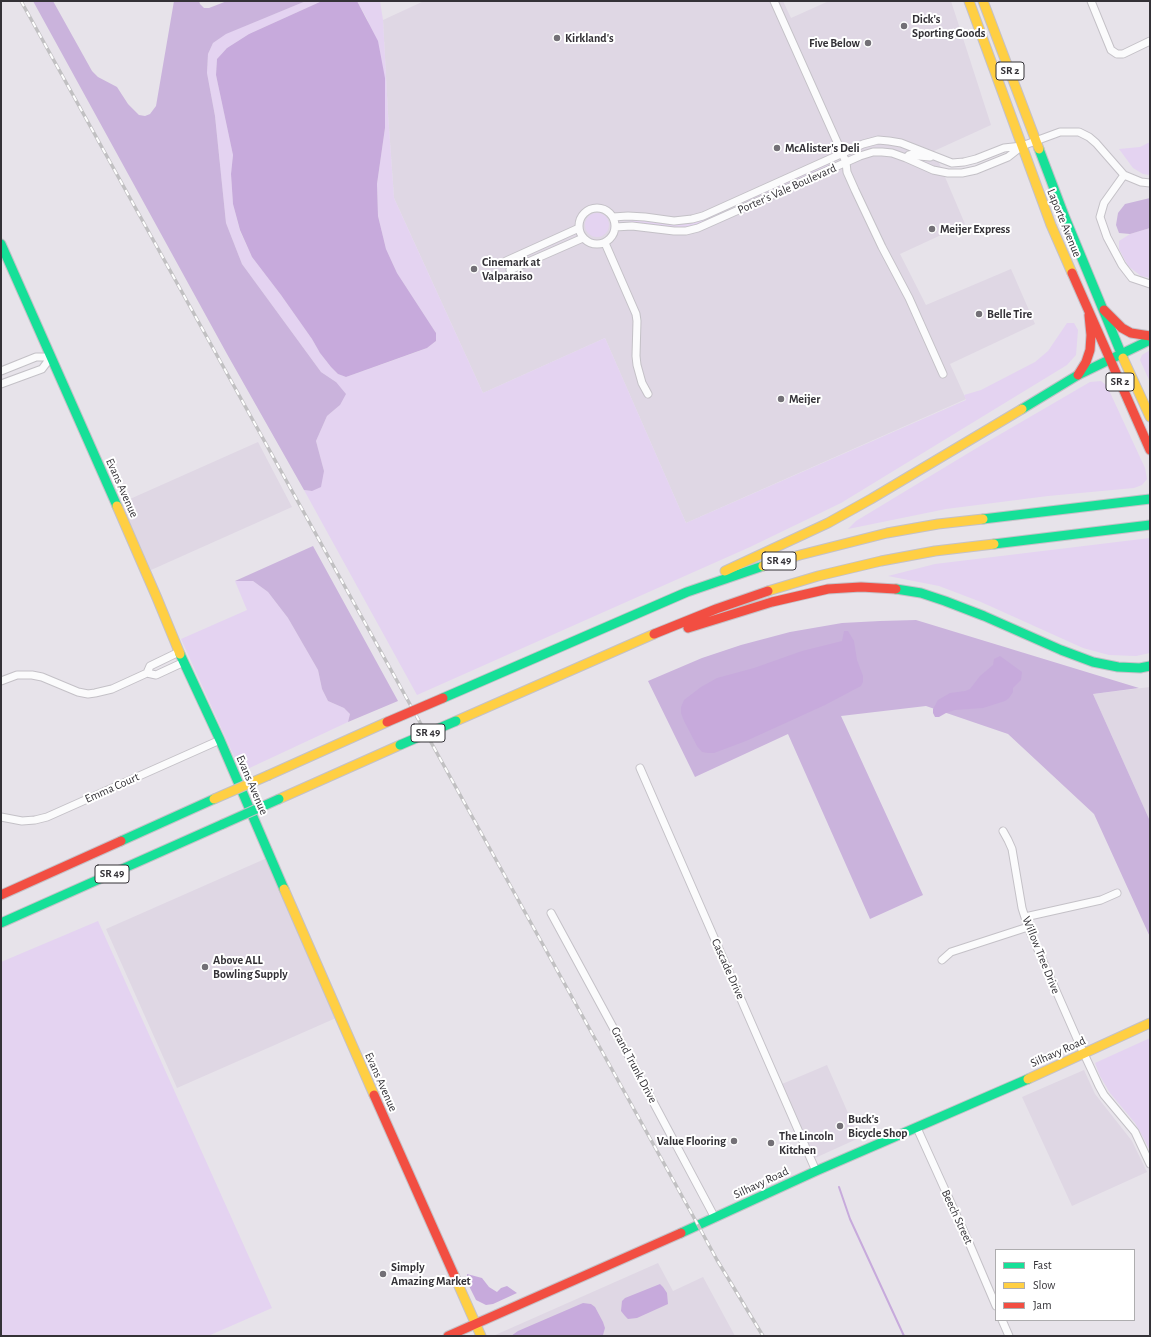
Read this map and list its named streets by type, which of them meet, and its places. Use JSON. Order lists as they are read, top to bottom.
{
  "streets": {
    "main road": [
      "SR 2",
      "Laporte Avenue",
      "Evans Avenue",
      "SR 49",
      "Silhavy Road"
    ],
    "street": [
      "Porter's Vale Boulevard",
      "Emma Court",
      "Willow Tree Drive",
      "Cascade Drive",
      "Grand Trunk Drive",
      "Beech Street"
    ]
  },
  "crossings": [
    ["SR 2", "Laporte Avenue"],
    ["Porter's Vale Boulevard", "Laporte Avenue"],
    ["Evans Avenue", "Emma Court"],
    ["Evans Avenue", "Silhavy Road"],
    ["Willow Tree Drive", "Silhavy Road"],
    ["Cascade Drive", "Silhavy Road"],
    ["Silhavy Road", "Grand Trunk Drive"],
    ["Silhavy Road", "Beech Street"]
  ],
  "places": [
    "Dick's Sporting Goods",
    "Kirkland's",
    "Five Below",
    "McAlister's Deli",
    "Meijer Express",
    "Cinemark at Valparaiso",
    "Belle Tire",
    "Meijer",
    "Above ALL Bowling Supply",
    "Buck's Bicycle Shop",
    "Value Flooring",
    "The Lincoln Kitchen",
    "Simply Amazing Market"
  ],
  "legend": ["Fast", "Slow", "Jam"]
}
